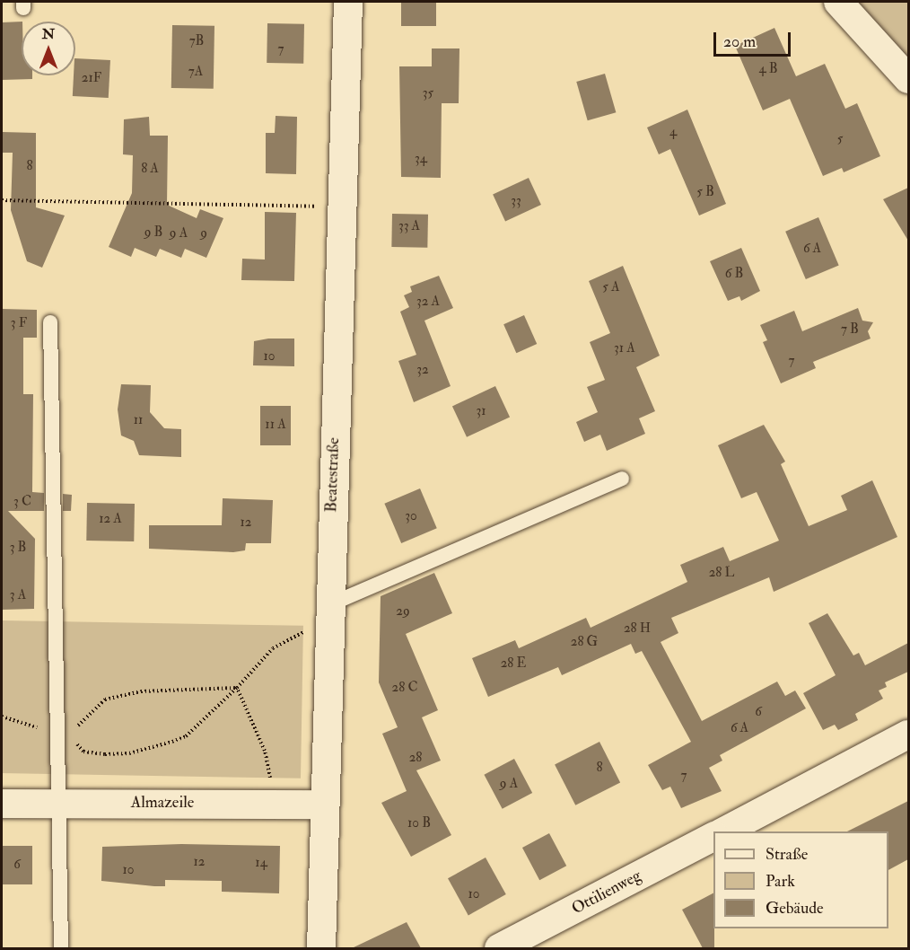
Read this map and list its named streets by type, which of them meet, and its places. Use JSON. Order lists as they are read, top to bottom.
{
  "streets": {
    "street": ["Beatestraße", "Almazeile", "Ottilienweg"]
  },
  "crossings": [
    ["Beatestraße", "Almazeile"]
  ],
  "house_numbers": [
    "7B",
    "7",
    "4 B",
    "7A",
    "21F",
    "35",
    "4",
    "5",
    "34",
    "8",
    "8 A",
    "5 B",
    "33",
    "33 A",
    "9 B",
    "9 A",
    "9",
    "6 A",
    "6 B",
    "5 A",
    "32 A",
    "3 F",
    "7 B",
    "31 A",
    "10",
    "7",
    "32",
    "31",
    "11",
    "11 A",
    "3 C",
    "30",
    "12 A",
    "12",
    "3 B",
    "28 L",
    "3 A",
    "29",
    "28 H",
    "28 G",
    "28 E",
    "28 C",
    "6",
    "6 A",
    "28",
    "8",
    "7",
    "9 A",
    "10 B",
    "12",
    "14",
    "6",
    "10",
    "10"
  ],
  "legend": ["Straße", "Park", "Gebäude"],
  "scale_bar": "20 m",
  "north": "top"
}
